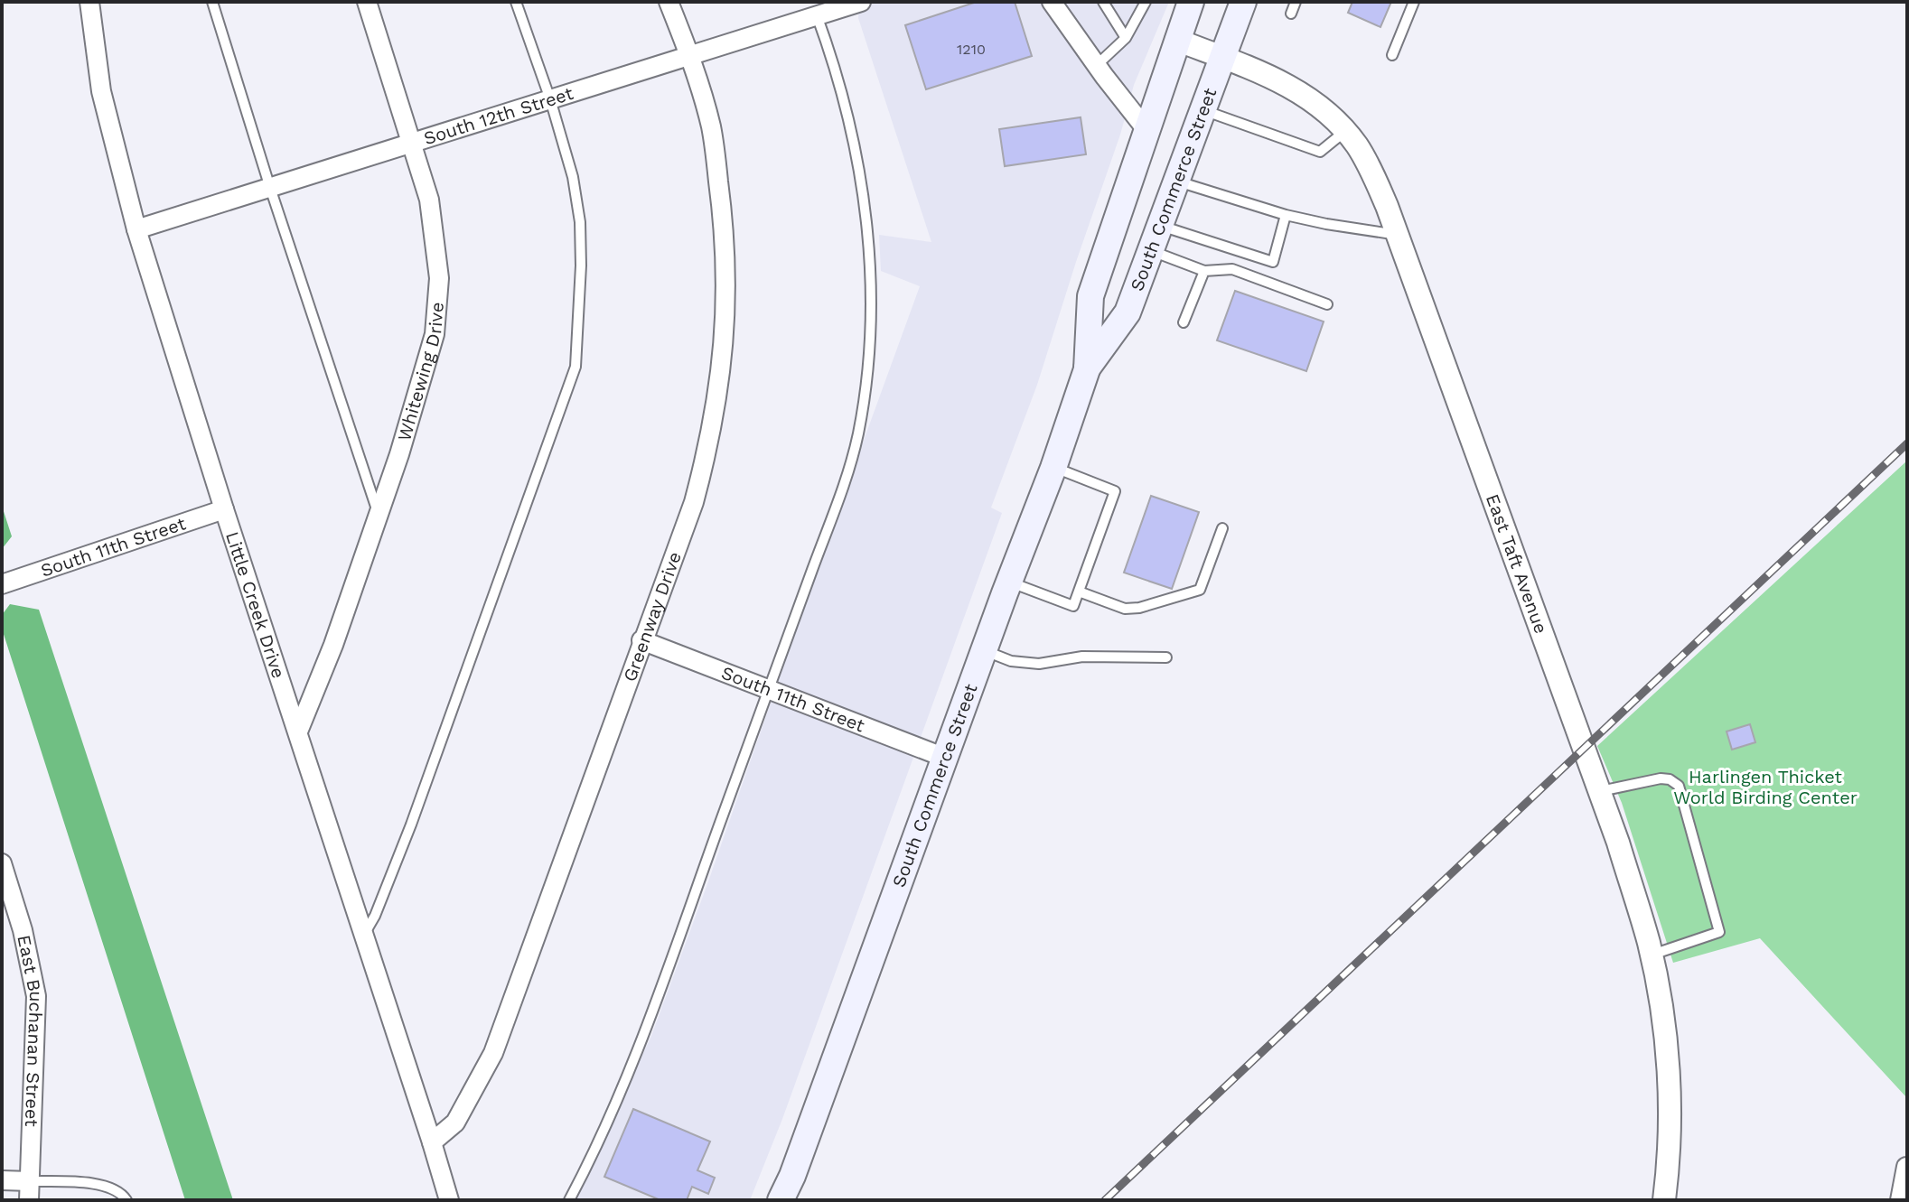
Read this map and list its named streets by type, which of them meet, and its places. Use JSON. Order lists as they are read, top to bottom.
{
  "streets": {
    "main road": ["South Commerce Street"],
    "street": [
      "South 12th Street",
      "Whitewing Drive",
      "South 11th Street",
      "East Taft Avenue",
      "Little Creek Drive",
      "Greenway Drive",
      "East Buchanan Street"
    ]
  },
  "crossings": [
    ["South 12th Street", "Whitewing Drive"],
    ["South 12th Street", "Little Creek Drive"],
    ["South 12th Street", "Greenway Drive"],
    ["South Commerce Street", "South 11th Street"],
    ["South Commerce Street", "East Taft Avenue"],
    ["Whitewing Drive", "Little Creek Drive"],
    ["South 11th Street", "Little Creek Drive"],
    ["South 11th Street", "Greenway Drive"],
    ["Little Creek Drive", "Greenway Drive"]
  ],
  "parks": ["Harlingen Thicket World Birding Center"],
  "house_numbers": ["1210"]
}
